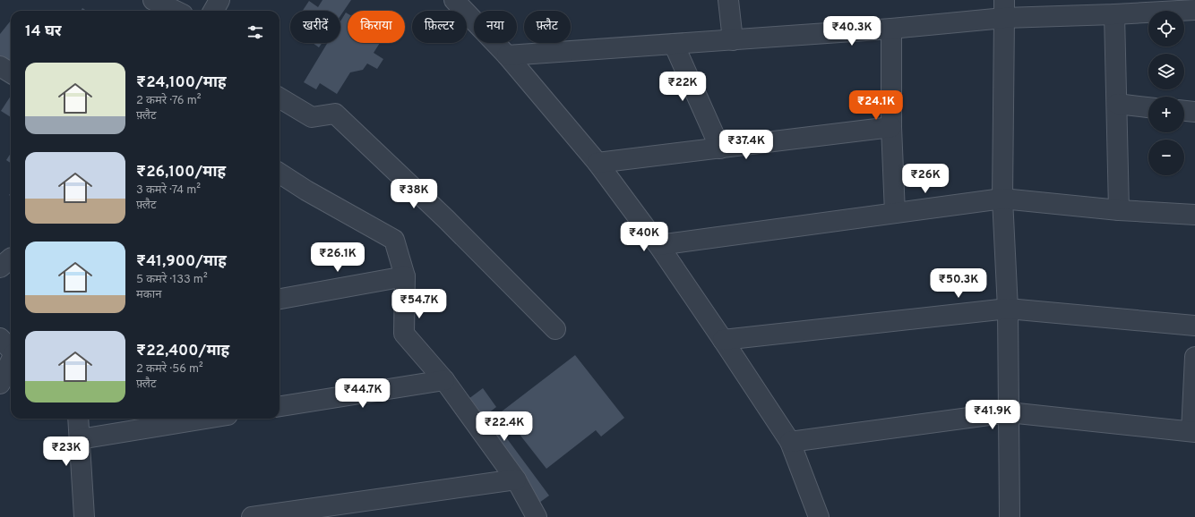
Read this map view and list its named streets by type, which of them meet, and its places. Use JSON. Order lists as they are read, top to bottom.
{
  "page": {
    "map_buttons": ["+", "−"],
    "chip": [
      "खरीदें",
      "किराया",
      "फ़िल्टर",
      "नया",
      "फ़्लैट"
    ],
    "heading": "14 घर",
    "price": [
      "₹40.3K",
      "₹22K",
      "₹24.1K",
      "₹37.4K",
      "₹26K",
      "₹38K",
      "₹40K",
      "₹26.1K",
      "₹50.3K",
      "₹54.7K",
      "₹44.7K",
      "₹41.9K",
      "₹22.4K",
      "₹23K"
    ],
    "list": [
      {
        "name": "₹24,100/माह",
        "note": "2 कमरे · 76 m² · फ़्लैट"
      },
      {
        "name": "₹26,100/माह",
        "note": "3 कमरे · 74 m² · फ़्लैट"
      },
      {
        "name": "₹41,900/माह",
        "note": "5 कमरे · 133 m² · मकान"
      },
      {
        "name": "₹22,400/माह",
        "note": "2 कमरे · 56 m² · फ़्लैट"
      }
    ]
  }
}
